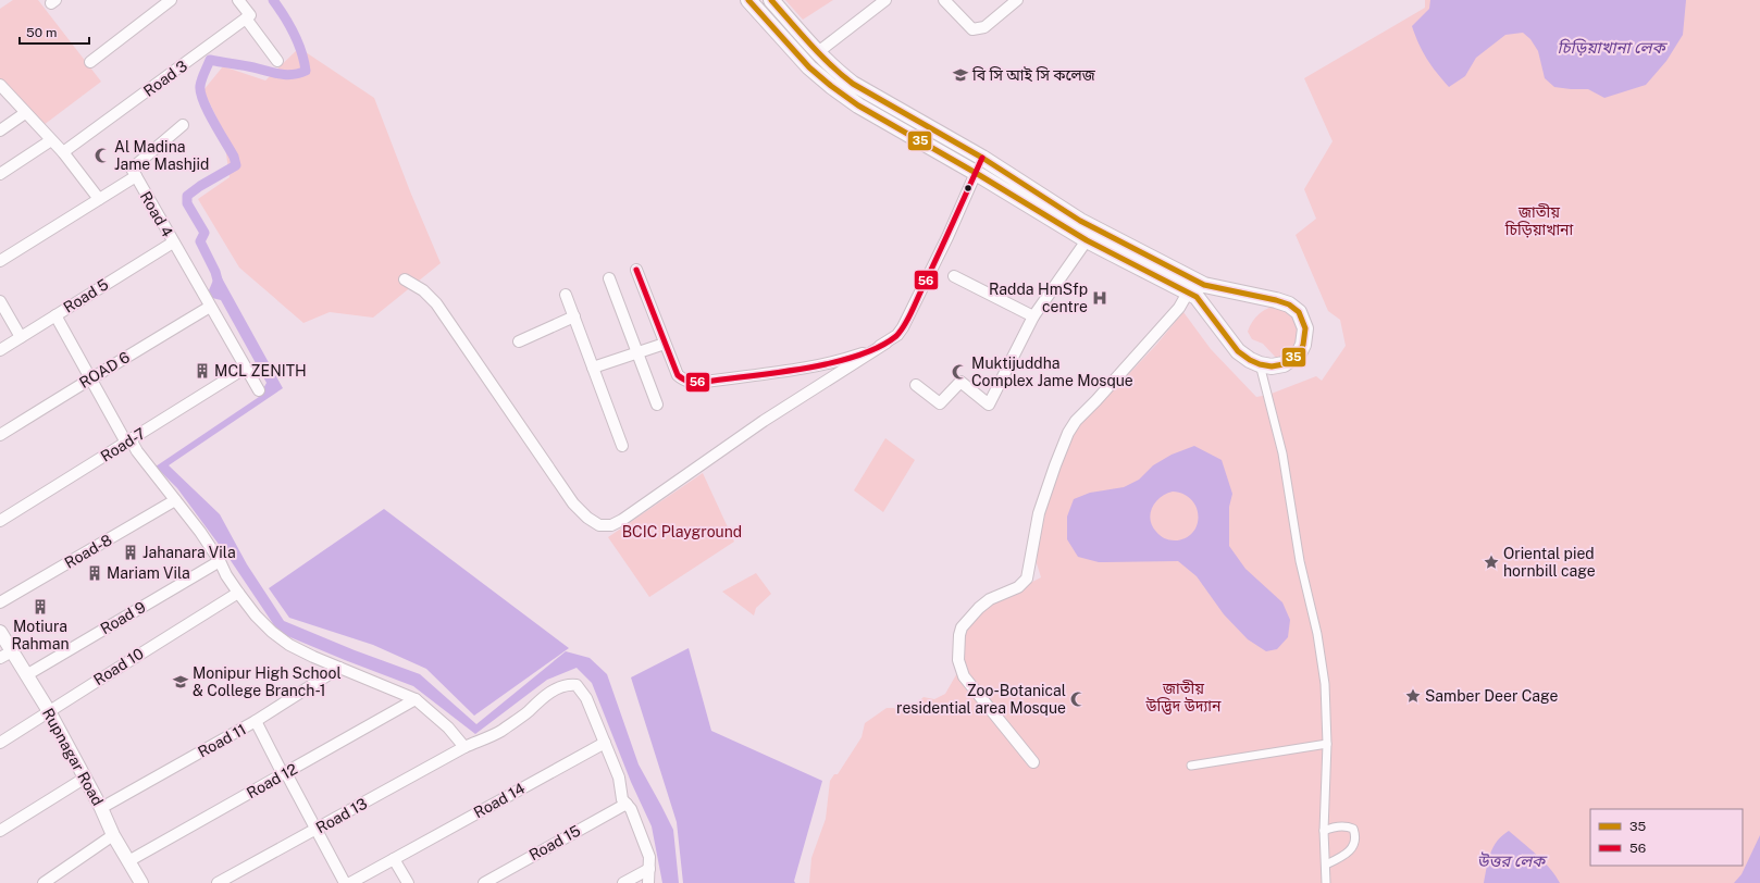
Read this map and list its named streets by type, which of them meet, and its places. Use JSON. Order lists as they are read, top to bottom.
{
  "streets": {
    "street": [
      "Road 3",
      "Road 4",
      "Road 5",
      "ROAD 6",
      "Road-7",
      "Road-8",
      "Road 9",
      "Road 10",
      "Road 11",
      "Rupnagar Road",
      "Road 12",
      "Road 14",
      "Road 13",
      "Road 15"
    ]
  },
  "crossings": [
    ["Road 4", "Road 5"],
    ["Road 4", "ROAD 6"],
    ["Road 4", "Road-7"],
    ["Road 5", "Road-7"],
    ["ROAD 6", "Road-7"],
    ["Road-7", "Road-8"],
    ["Road-7", "Road 9"],
    ["Road-7", "Road 10"],
    ["Road-7", "Road 11"],
    ["Road-7", "Road 12"],
    ["Road-7", "Road 13"],
    ["Road 9", "Rupnagar Road"],
    ["Road 10", "Rupnagar Road"],
    ["Road 11", "Rupnagar Road"],
    ["Rupnagar Road", "Road 12"],
    ["Road 14", "Road 13"]
  ],
  "water": ["চিড়িয়াখানা লেক", "উত্তর লেক"],
  "parks": ["জাতীয় চিড়িয়াখানা", "BCIC Playground", "জাতীয় উদ্ভিদ উদ্যান"],
  "places": {
    "school or university": ["বি সি আই সি কলেজ", "Monipur High School & College Branch-1"],
    "mosque": ["Al Madina Jame Mashjid", "Muktijuddha Complex Jame Mosque", "Zoo-Botanical residential area Mosque"],
    "hospital": ["Radda HmSfp centre"],
    "building": [
      "MCL ZENITH",
      "Jahanara Vila",
      "Mariam Vila",
      "Motiura Rahman"
    ],
    "place": ["Oriental pied hornbill cage", "Samber Deer Cage"]
  },
  "lines": ["transit line 35", "transit line 56"],
  "legend": ["35", "56"],
  "scale_bar": "50 m"
}
